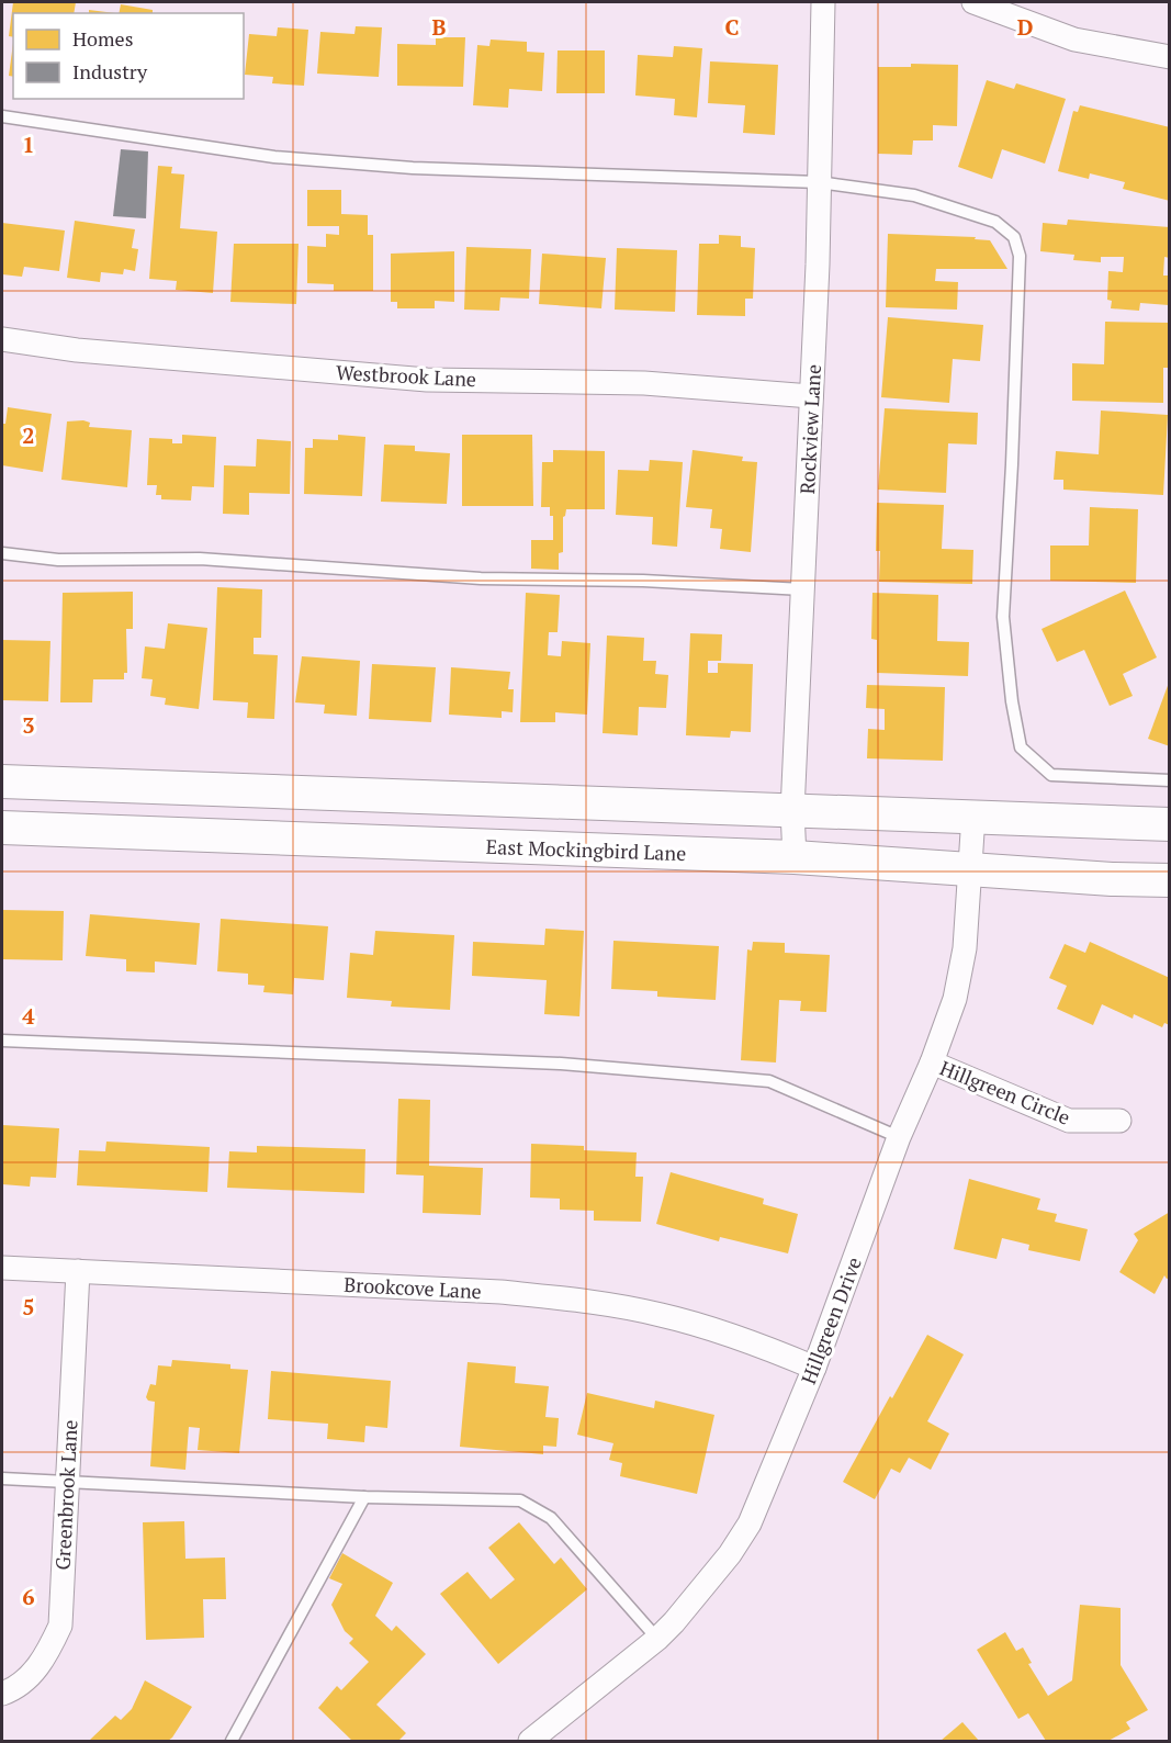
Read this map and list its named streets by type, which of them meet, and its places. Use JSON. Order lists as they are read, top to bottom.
{
  "streets": {
    "main road": ["East Mockingbird Lane"],
    "street": [
      "Westbrook Lane",
      "Rockview Lane",
      "Hillgreen Circle",
      "Brookcove Lane",
      "Hillgreen Drive",
      "Greenbrook Lane"
    ]
  },
  "crossings": [
    ["Westbrook Lane", "Rockview Lane"],
    ["Rockview Lane", "East Mockingbird Lane"],
    ["East Mockingbird Lane", "Hillgreen Drive"],
    ["Hillgreen Circle", "Hillgreen Drive"],
    ["Brookcove Lane", "Hillgreen Drive"],
    ["Brookcove Lane", "Greenbrook Lane"]
  ],
  "legend": ["Homes", "Industry"],
  "grid": {
    "columns": ["B", "C", "D"],
    "rows": [
      "1",
      "2",
      "3",
      "4",
      "5",
      "6"
    ]
  }
}
